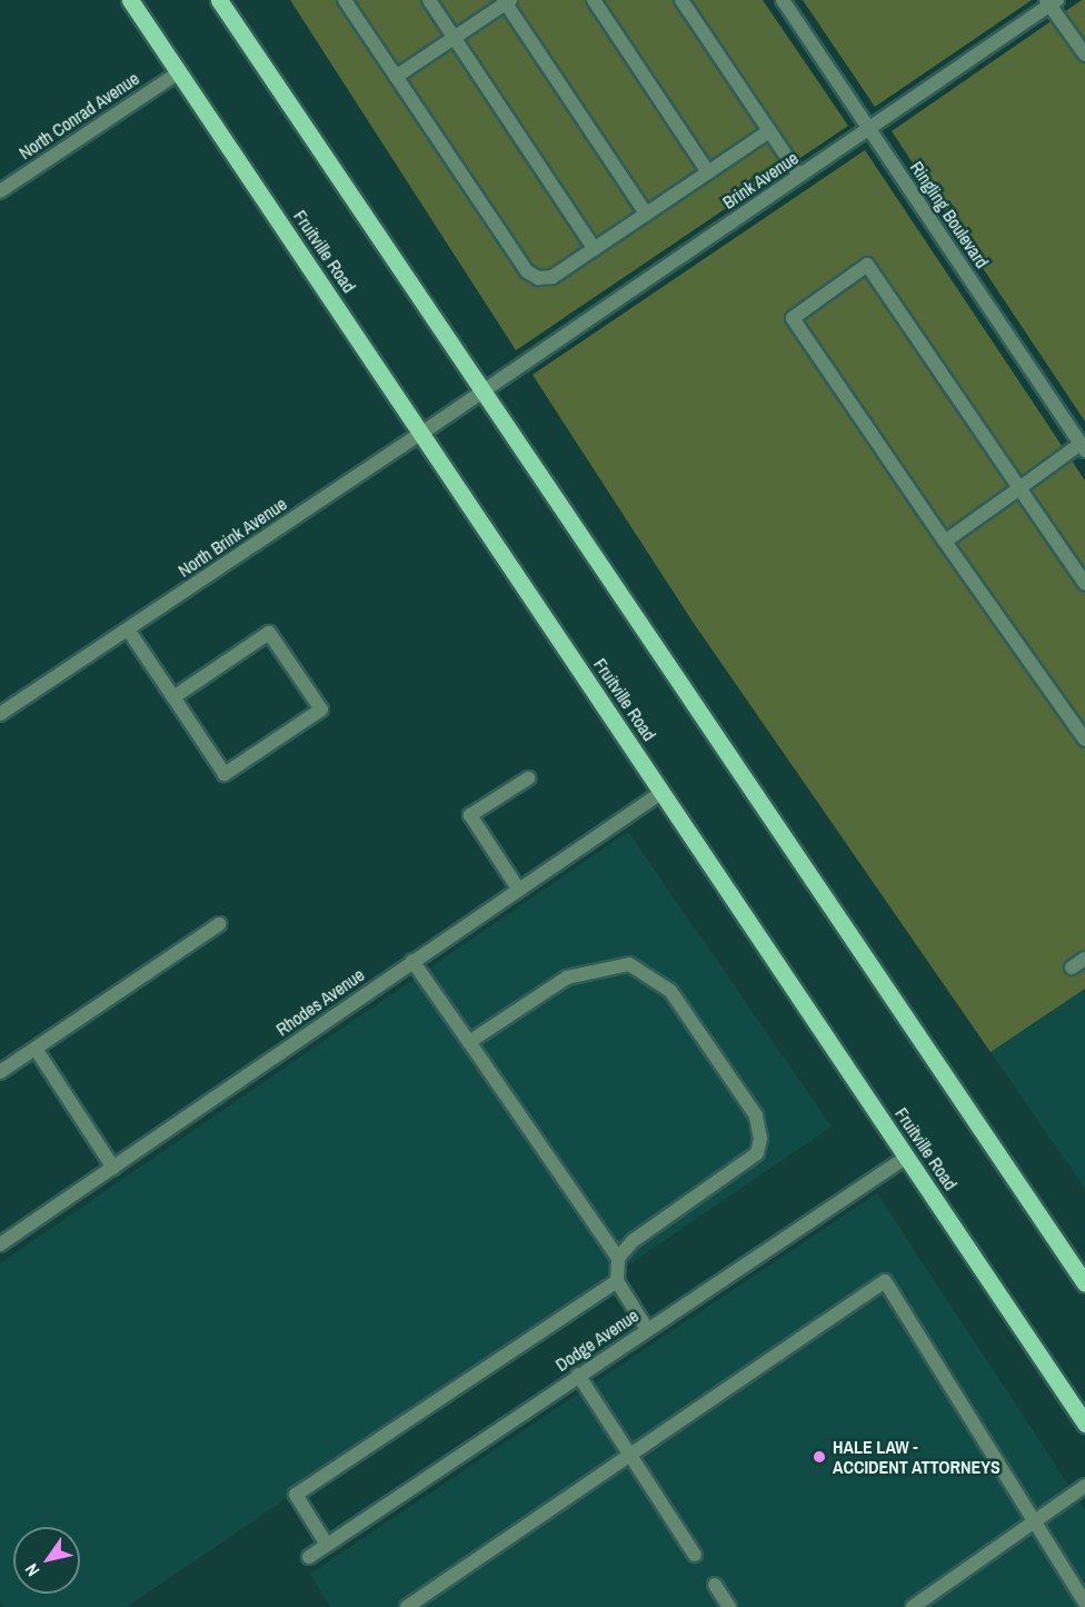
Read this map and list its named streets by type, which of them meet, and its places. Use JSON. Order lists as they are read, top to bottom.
{
  "streets": {
    "main road": ["Fruitville Road"],
    "street": [
      "North Conrad Avenue",
      "Brink Avenue",
      "Ringling Boulevard",
      "North Brink Avenue",
      "Rhodes Avenue",
      "Dodge Avenue"
    ]
  },
  "crossings": [
    ["North Conrad Avenue", "Fruitville Road"],
    ["Brink Avenue", "Ringling Boulevard"],
    ["Brink Avenue", "North Brink Avenue"],
    ["Fruitville Road", "North Brink Avenue"],
    ["Fruitville Road", "Rhodes Avenue"],
    ["Fruitville Road", "Dodge Avenue"]
  ],
  "places": ["HALE LAW - ACCIDENT ATTORNEYS"],
  "north": "bottom left"
}
